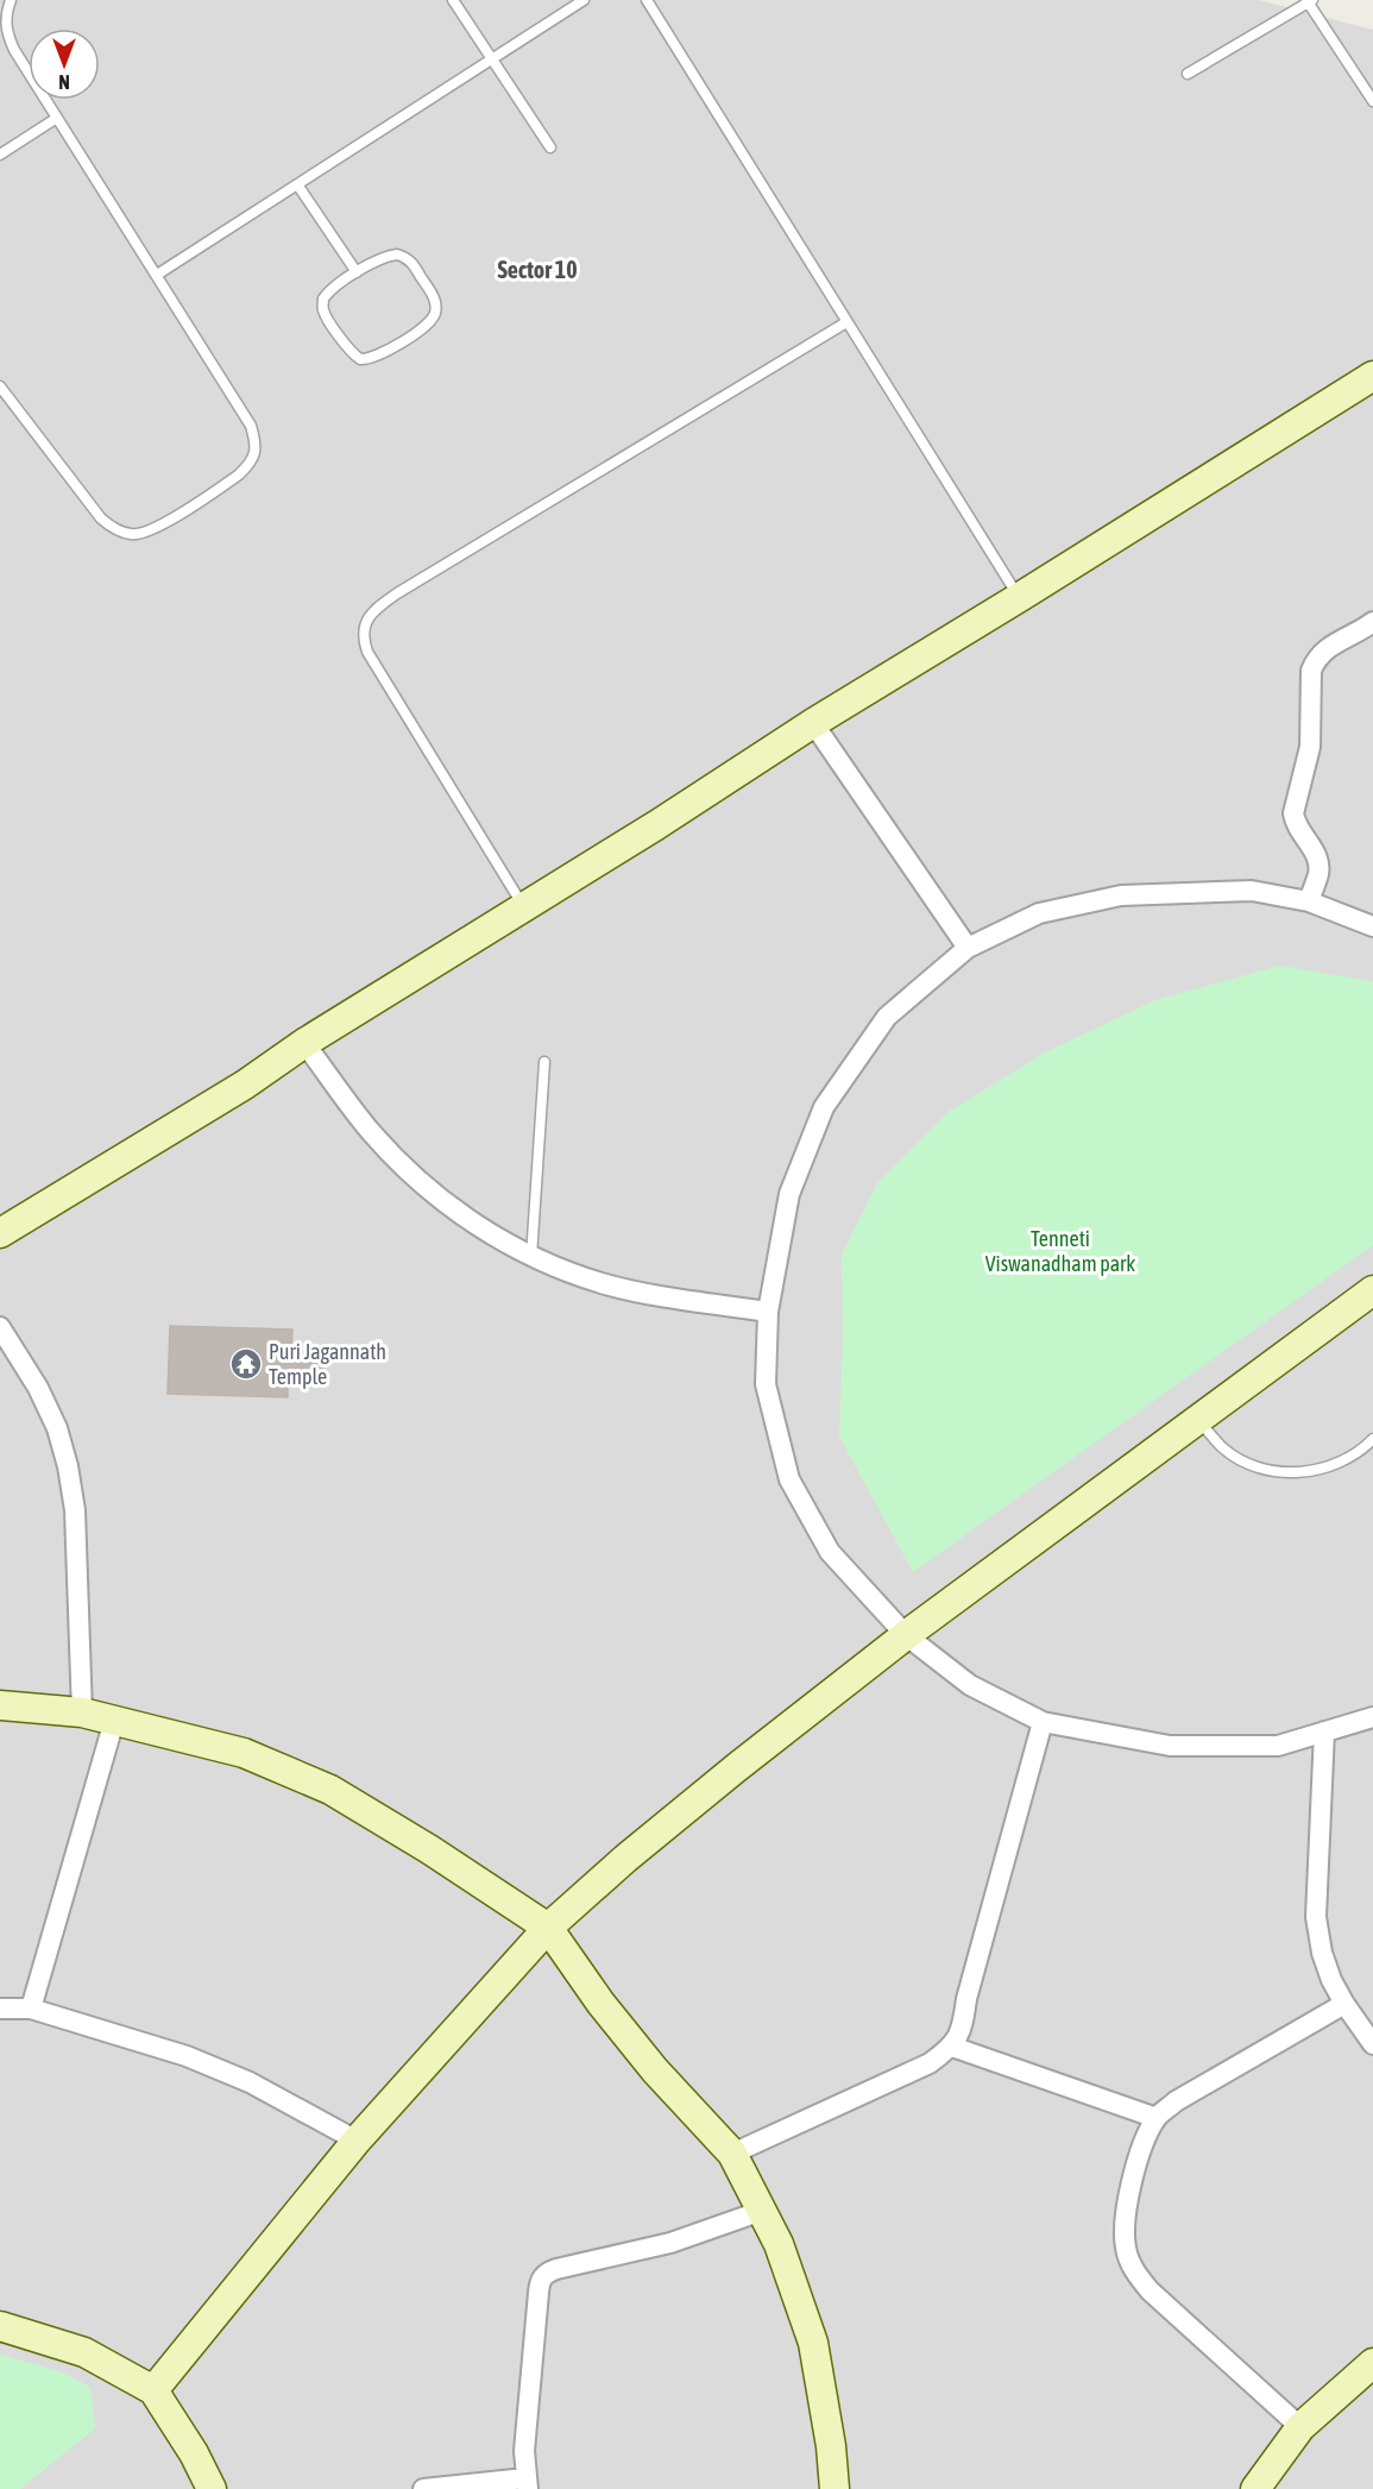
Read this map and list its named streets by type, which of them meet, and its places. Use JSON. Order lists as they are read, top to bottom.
{
  "districts": ["Sector 10"],
  "parks": ["Tenneti Viswanadham park"],
  "places": {
    "temple": ["Puri Jagannath Temple"]
  },
  "north": "bottom"
}
